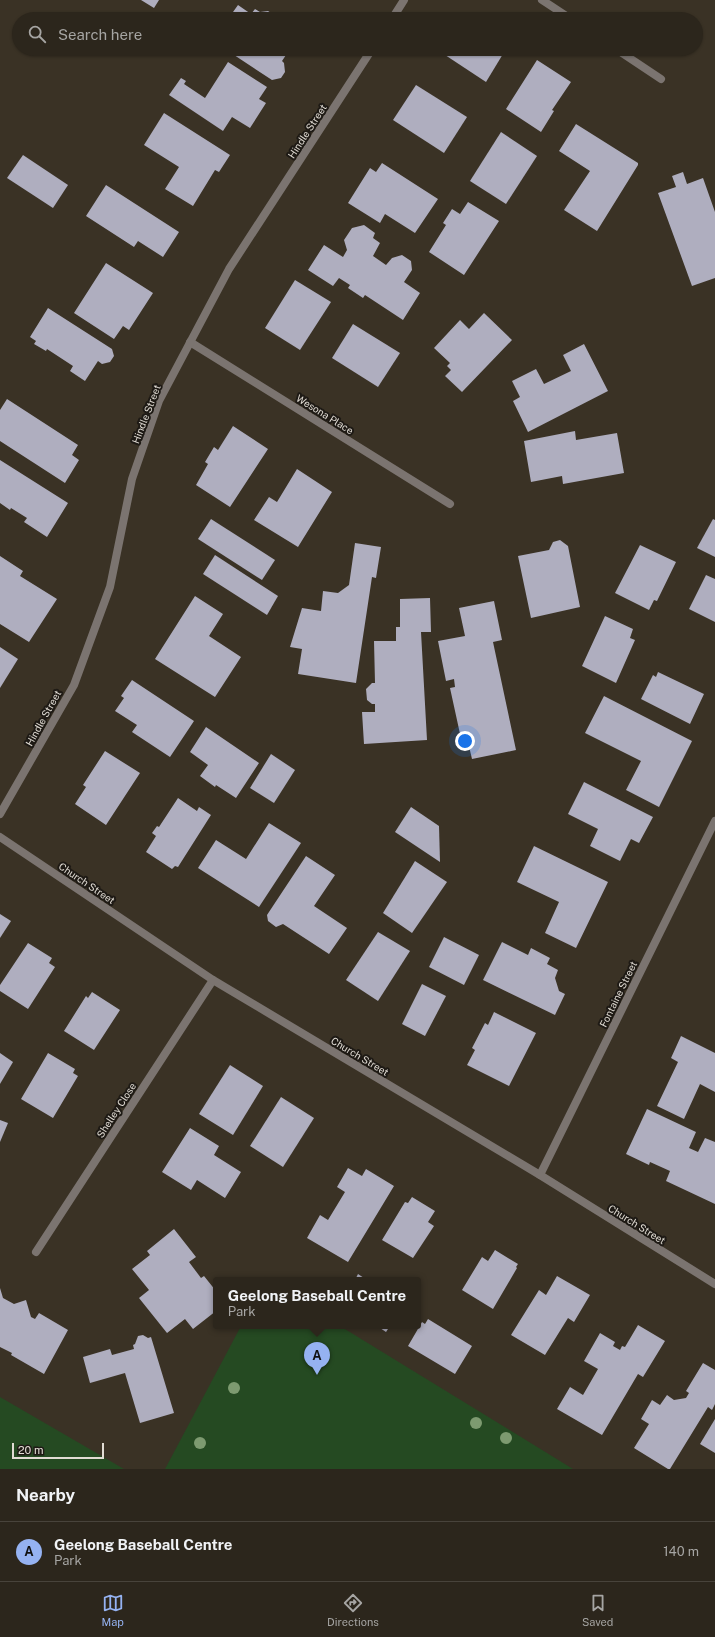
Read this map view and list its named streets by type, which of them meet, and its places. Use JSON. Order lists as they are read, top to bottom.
{
  "streets": {
    "street": [
      "Hindle Street",
      "Wesona Place",
      "Church Street",
      "Fontaine Street",
      "Shelley Close"
    ]
  },
  "crossings": [
    ["Hindle Street", "Wesona Place"],
    ["Church Street", "Fontaine Street"],
    ["Church Street", "Shelley Close"]
  ],
  "scale_bar": "20 m",
  "page": {
    "search": "Search here",
    "popup": ["Geelong Baseball Centre", "Park"],
    "pins": "A",
    "scale": "20 m",
    "heading": "Nearby",
    "list": [
      {
        "mark": "A",
        "name": "Geelong Baseball Centre",
        "note": "Park",
        "value": "140 m"
      }
    ],
    "nav": ["Map", "Directions", "Saved"]
  }
}
